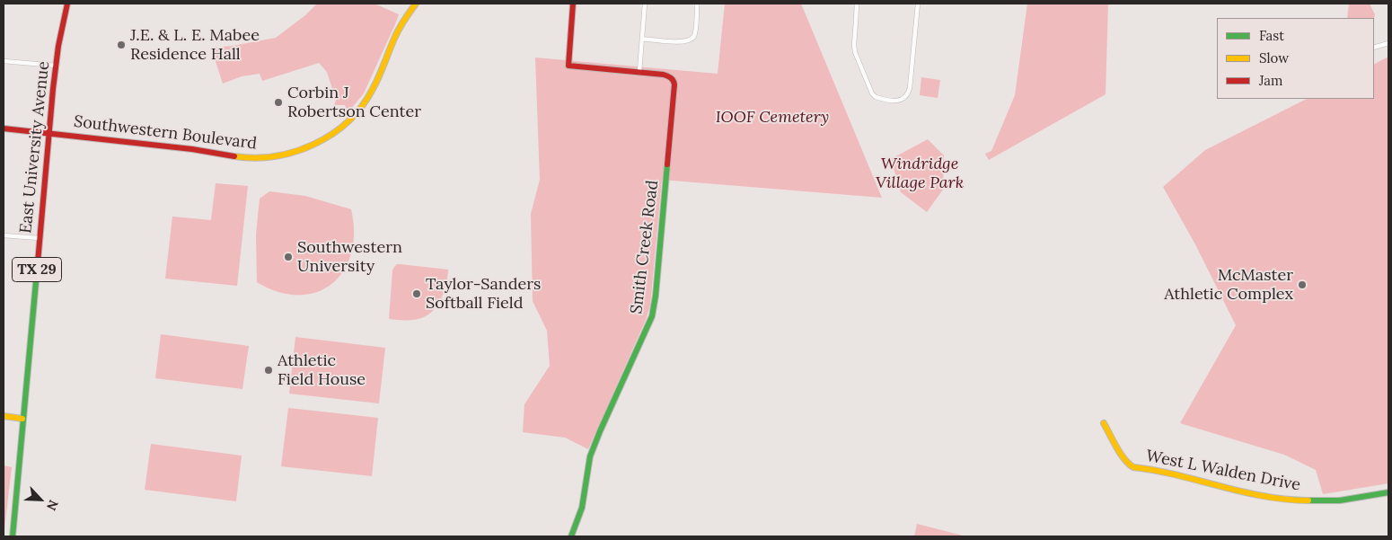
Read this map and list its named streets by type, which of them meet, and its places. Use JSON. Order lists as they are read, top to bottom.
{
  "streets": {
    "street": [
      "Southwestern Boulevard",
      "East University Avenue",
      "Smith Creek Road",
      "TX 29",
      "West L Walden Drive"
    ]
  },
  "crossings": [
    ["Southwestern Boulevard", "East University Avenue"]
  ],
  "parks": ["IOOF Cemetery", "Windridge Village Park"],
  "places": [
    "J.E. & L. E. Mabee Residence Hall",
    "Corbin J Robertson Center",
    "Southwestern University",
    "McMaster Athletic Complex",
    "Taylor-Sanders Softball Field",
    "Athletic Field House"
  ],
  "legend": ["Fast", "Slow", "Jam"],
  "north": "bottom right"
}
